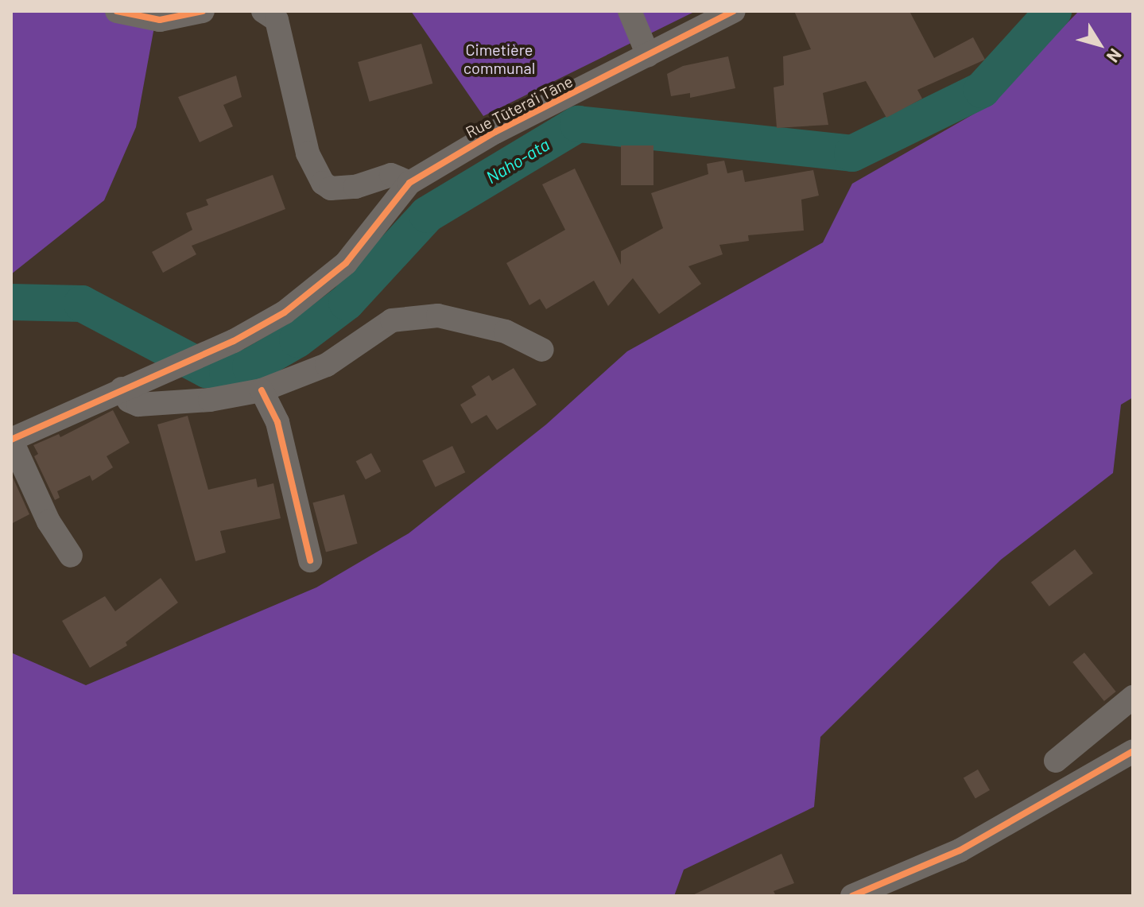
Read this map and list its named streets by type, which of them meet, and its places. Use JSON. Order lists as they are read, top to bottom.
{
  "streets": {
    "street": ["Rue Tūtera'i Tāne"]
  },
  "water": ["Naho-ata"],
  "parks": ["Cimetière communal"],
  "north": "bottom right"
}
